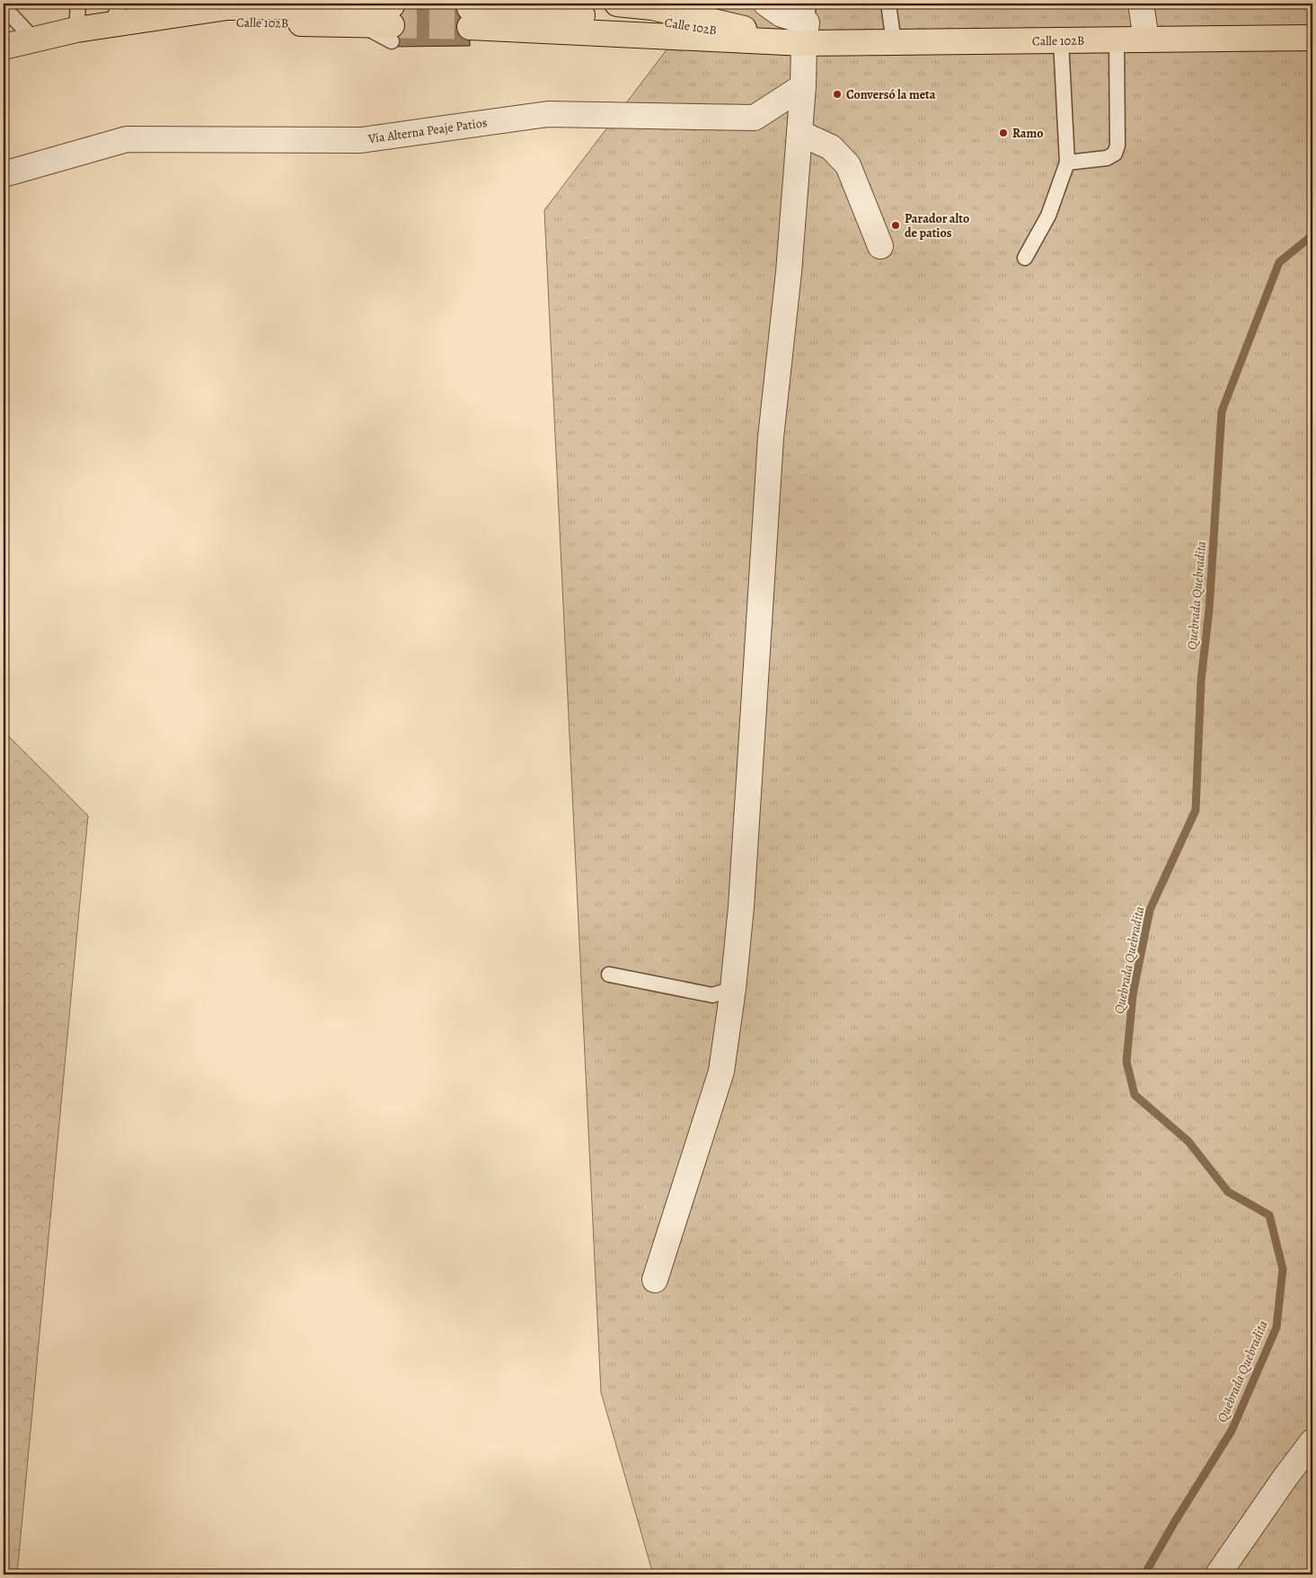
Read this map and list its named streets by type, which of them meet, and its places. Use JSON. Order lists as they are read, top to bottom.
{
  "streets": {
    "main road": ["Calle 102B"],
    "street": ["Vía Alterna Peaje Patios"]
  },
  "water": ["Quebrada Quebradita"],
  "places": ["Conversó la meta", "Ramo", "Parador alto de patios"]
}
